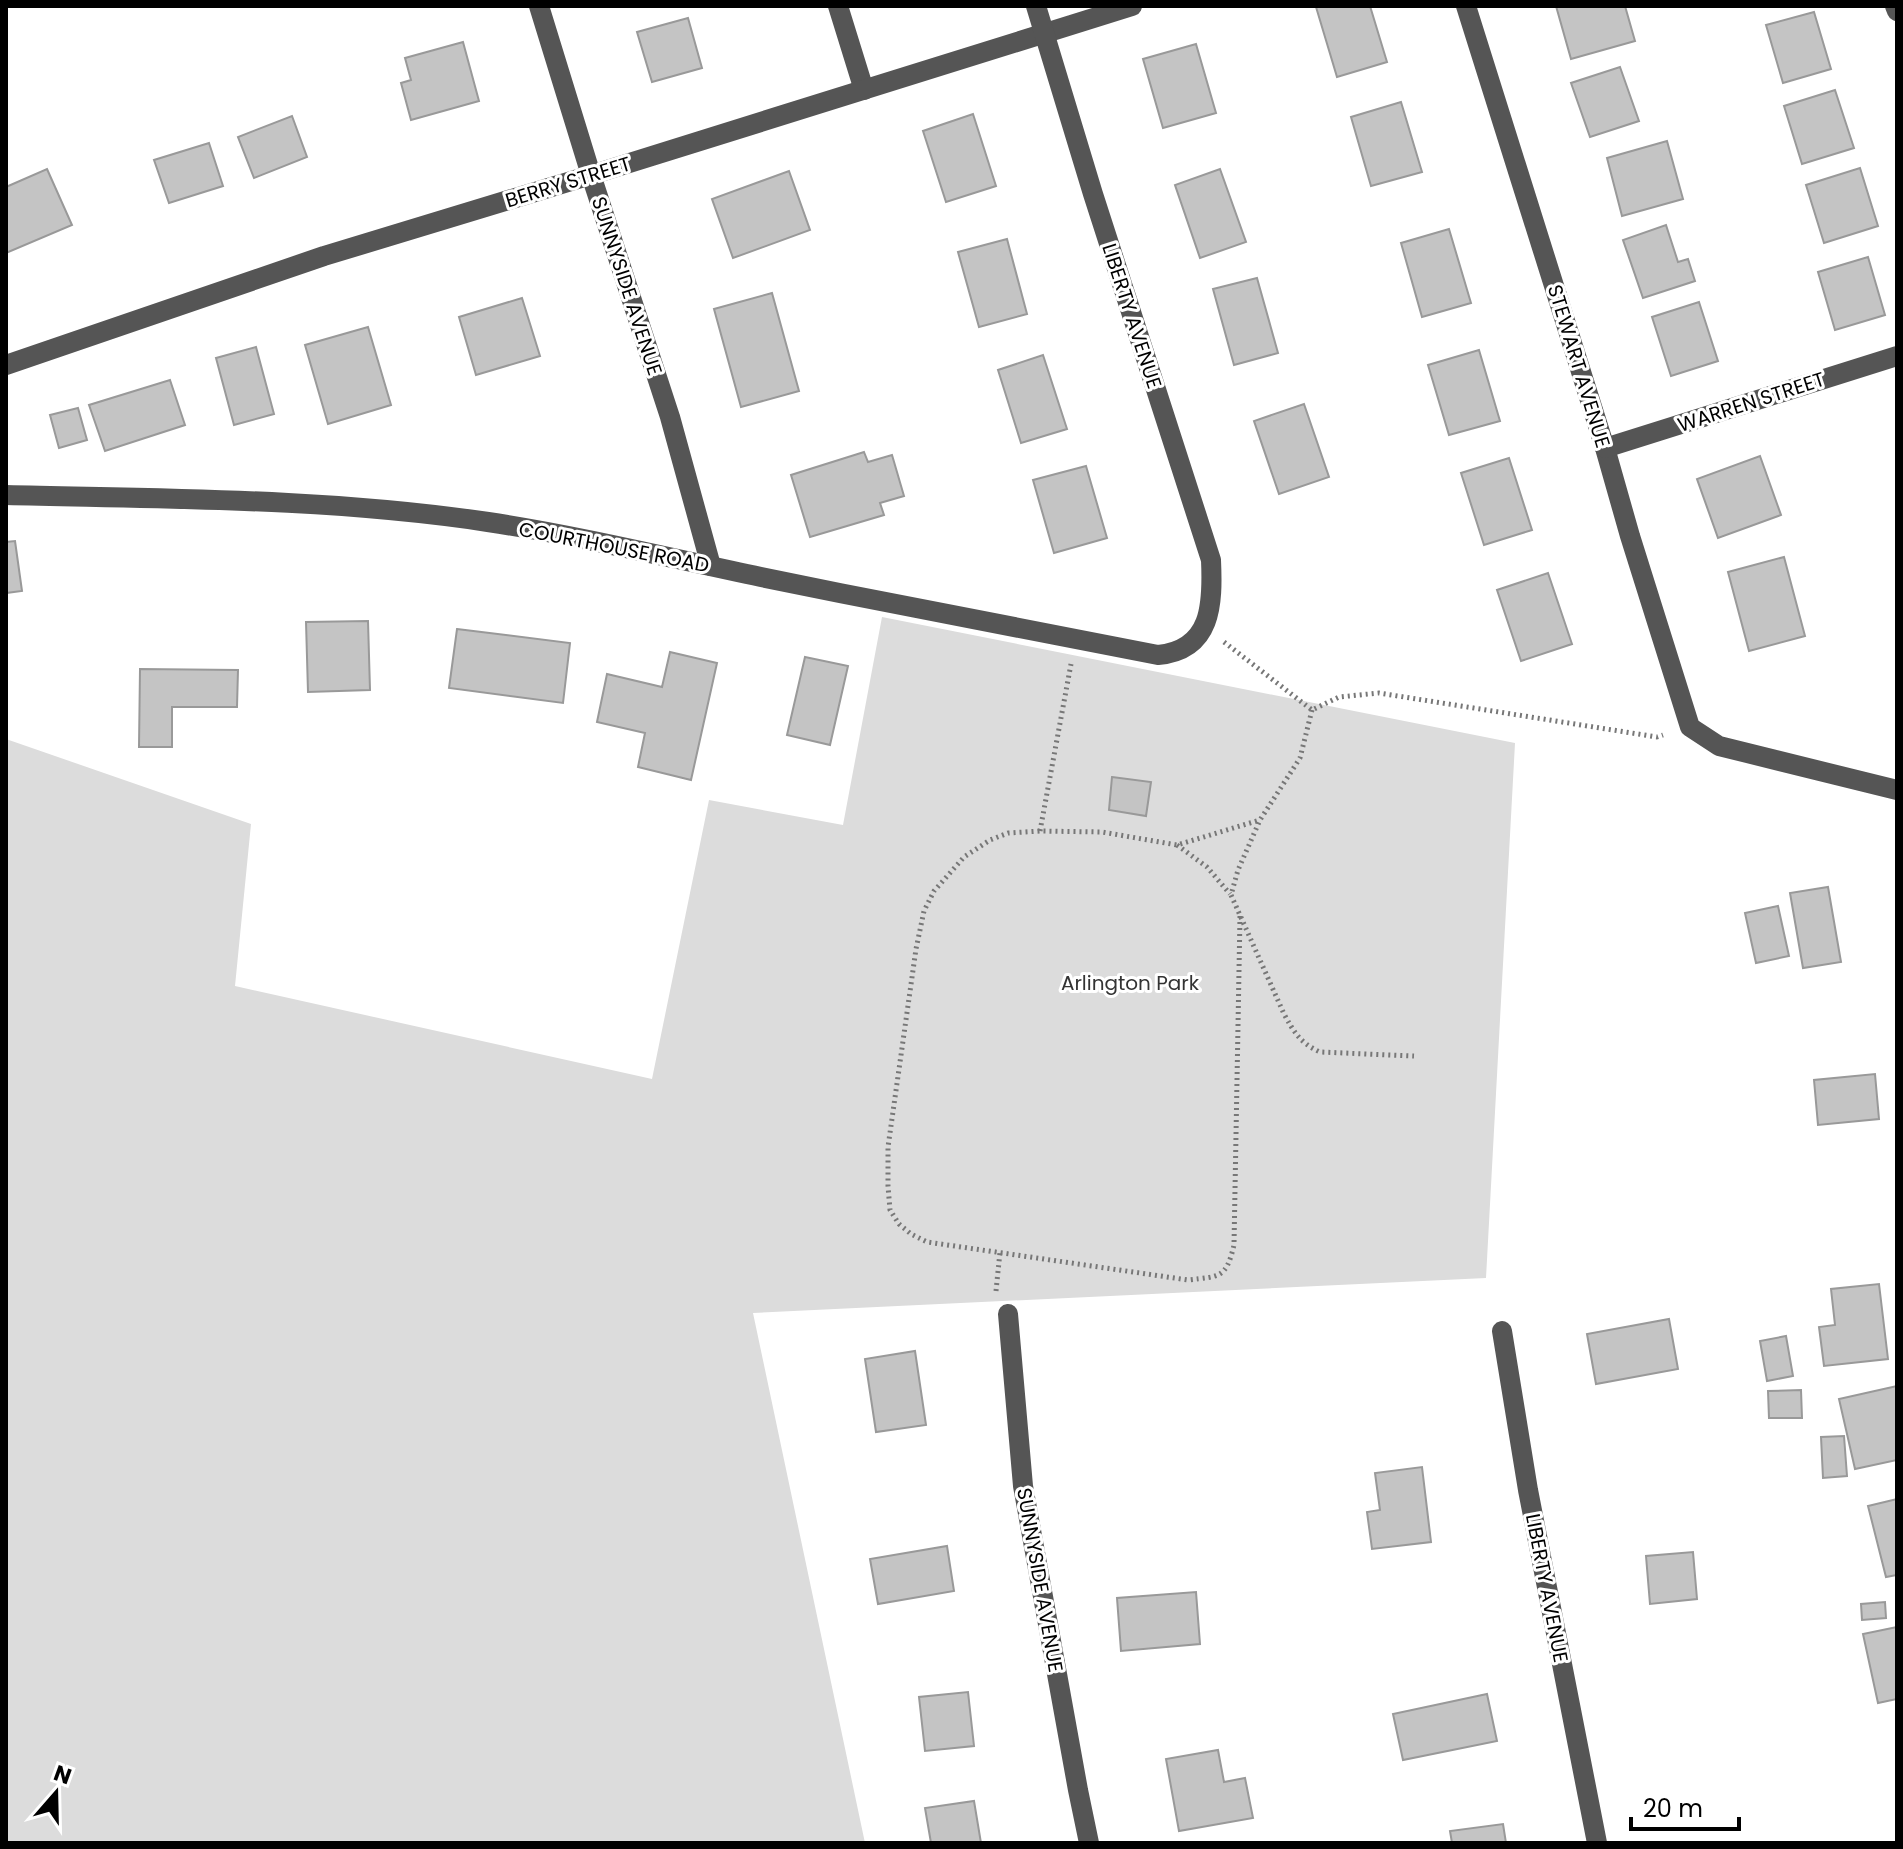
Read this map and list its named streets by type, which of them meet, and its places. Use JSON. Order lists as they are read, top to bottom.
{
  "streets": {
    "street": [
      "BERRY STREET",
      "SUNNYSIDE AVENUE",
      "LIBERTY AVENUE",
      "STEWART AVENUE",
      "WARREN STREET",
      "COURTHOUSE ROAD"
    ]
  },
  "crossings": [
    ["BERRY STREET", "SUNNYSIDE AVENUE"],
    ["BERRY STREET", "LIBERTY AVENUE"],
    ["SUNNYSIDE AVENUE", "COURTHOUSE ROAD"],
    ["LIBERTY AVENUE", "COURTHOUSE ROAD"],
    ["STEWART AVENUE", "WARREN STREET"]
  ],
  "parks": ["Arlington Park"],
  "scale_bar": "20 m",
  "north": "top"
}
